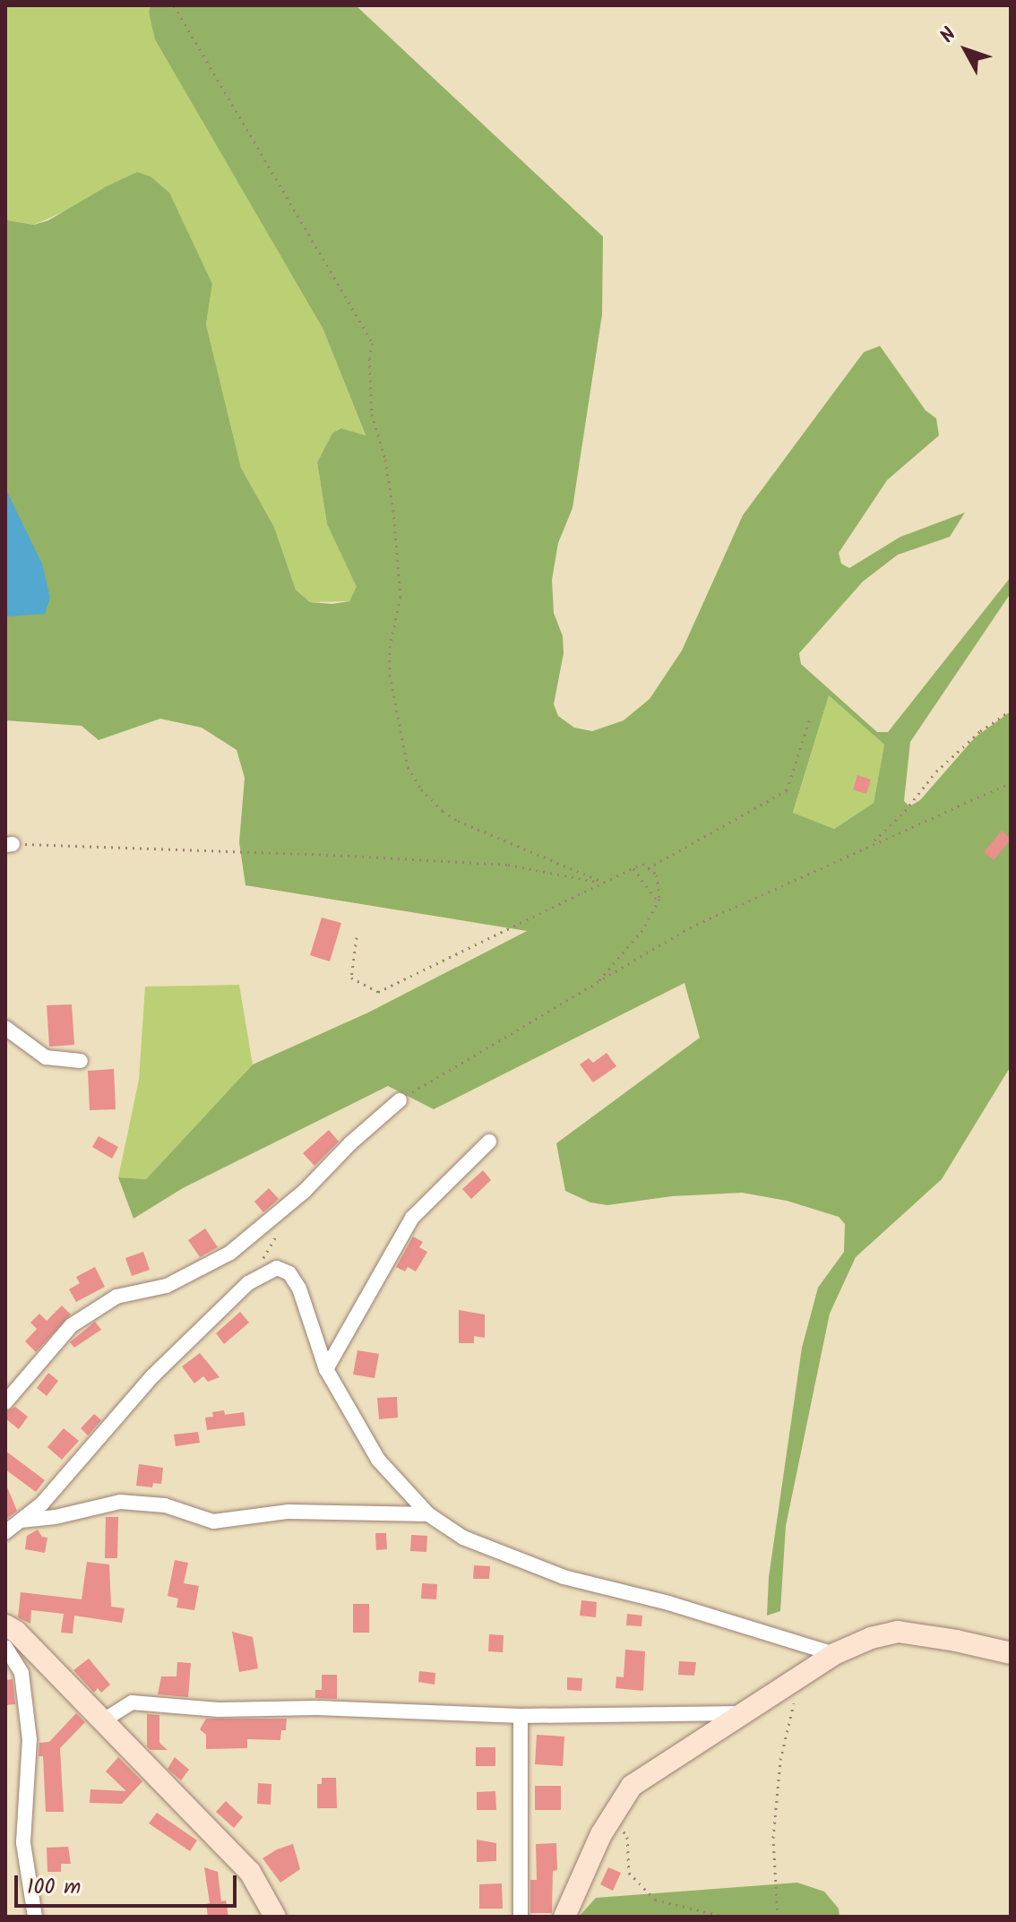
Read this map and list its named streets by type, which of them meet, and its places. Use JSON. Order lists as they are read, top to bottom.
{
  "scale_bar": "100 m",
  "north": "top left"
}
